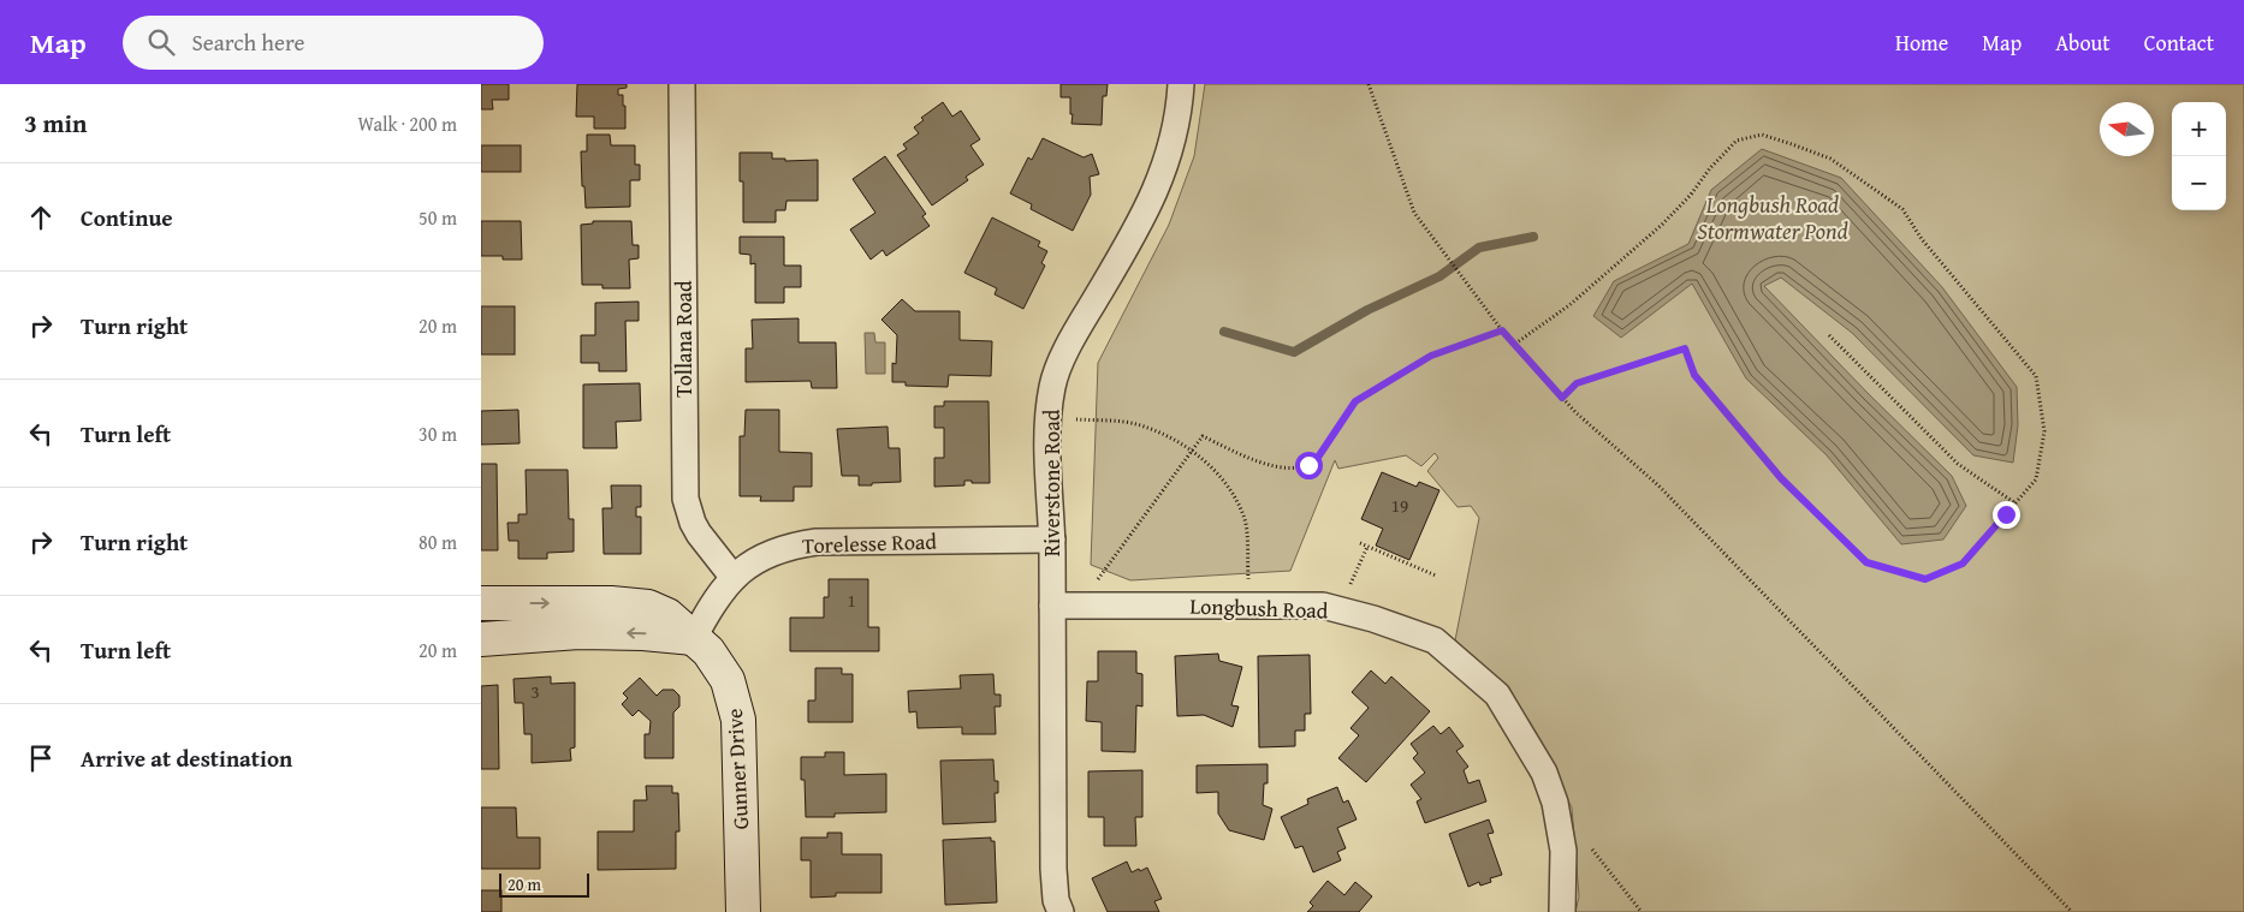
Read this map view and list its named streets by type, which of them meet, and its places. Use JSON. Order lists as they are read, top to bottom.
{
  "streets": {
    "street": [
      "Tollana Road",
      "Riverstone Road",
      "Torelesse Road",
      "Longbush Road",
      "Gunner Drive"
    ]
  },
  "crossings": [
    ["Tollana Road", "Torelesse Road"],
    ["Riverstone Road", "Torelesse Road"],
    ["Riverstone Road", "Longbush Road"],
    ["Torelesse Road", "Gunner Drive"]
  ],
  "water": ["Longbush Road Stormwater Pond"],
  "house_numbers": ["19", "1", "3"],
  "scale_bar": "20 m",
  "north": "left",
  "page": {
    "header": "Map",
    "search": "Search here",
    "nav": [
      "Home",
      "Map",
      "About",
      "Contact"
    ],
    "heading": ["3 min", "Walk · 200 m"],
    "map_buttons": ["+", "−"],
    "list": [
      ["Continue", "50 m"],
      ["Turn right", "20 m"],
      ["Turn left", "30 m"],
      ["Turn right", "80 m"],
      ["Turn left", "20 m"],
      "Arrive at destination"
    ],
    "scale": "20 m"
  }
}
